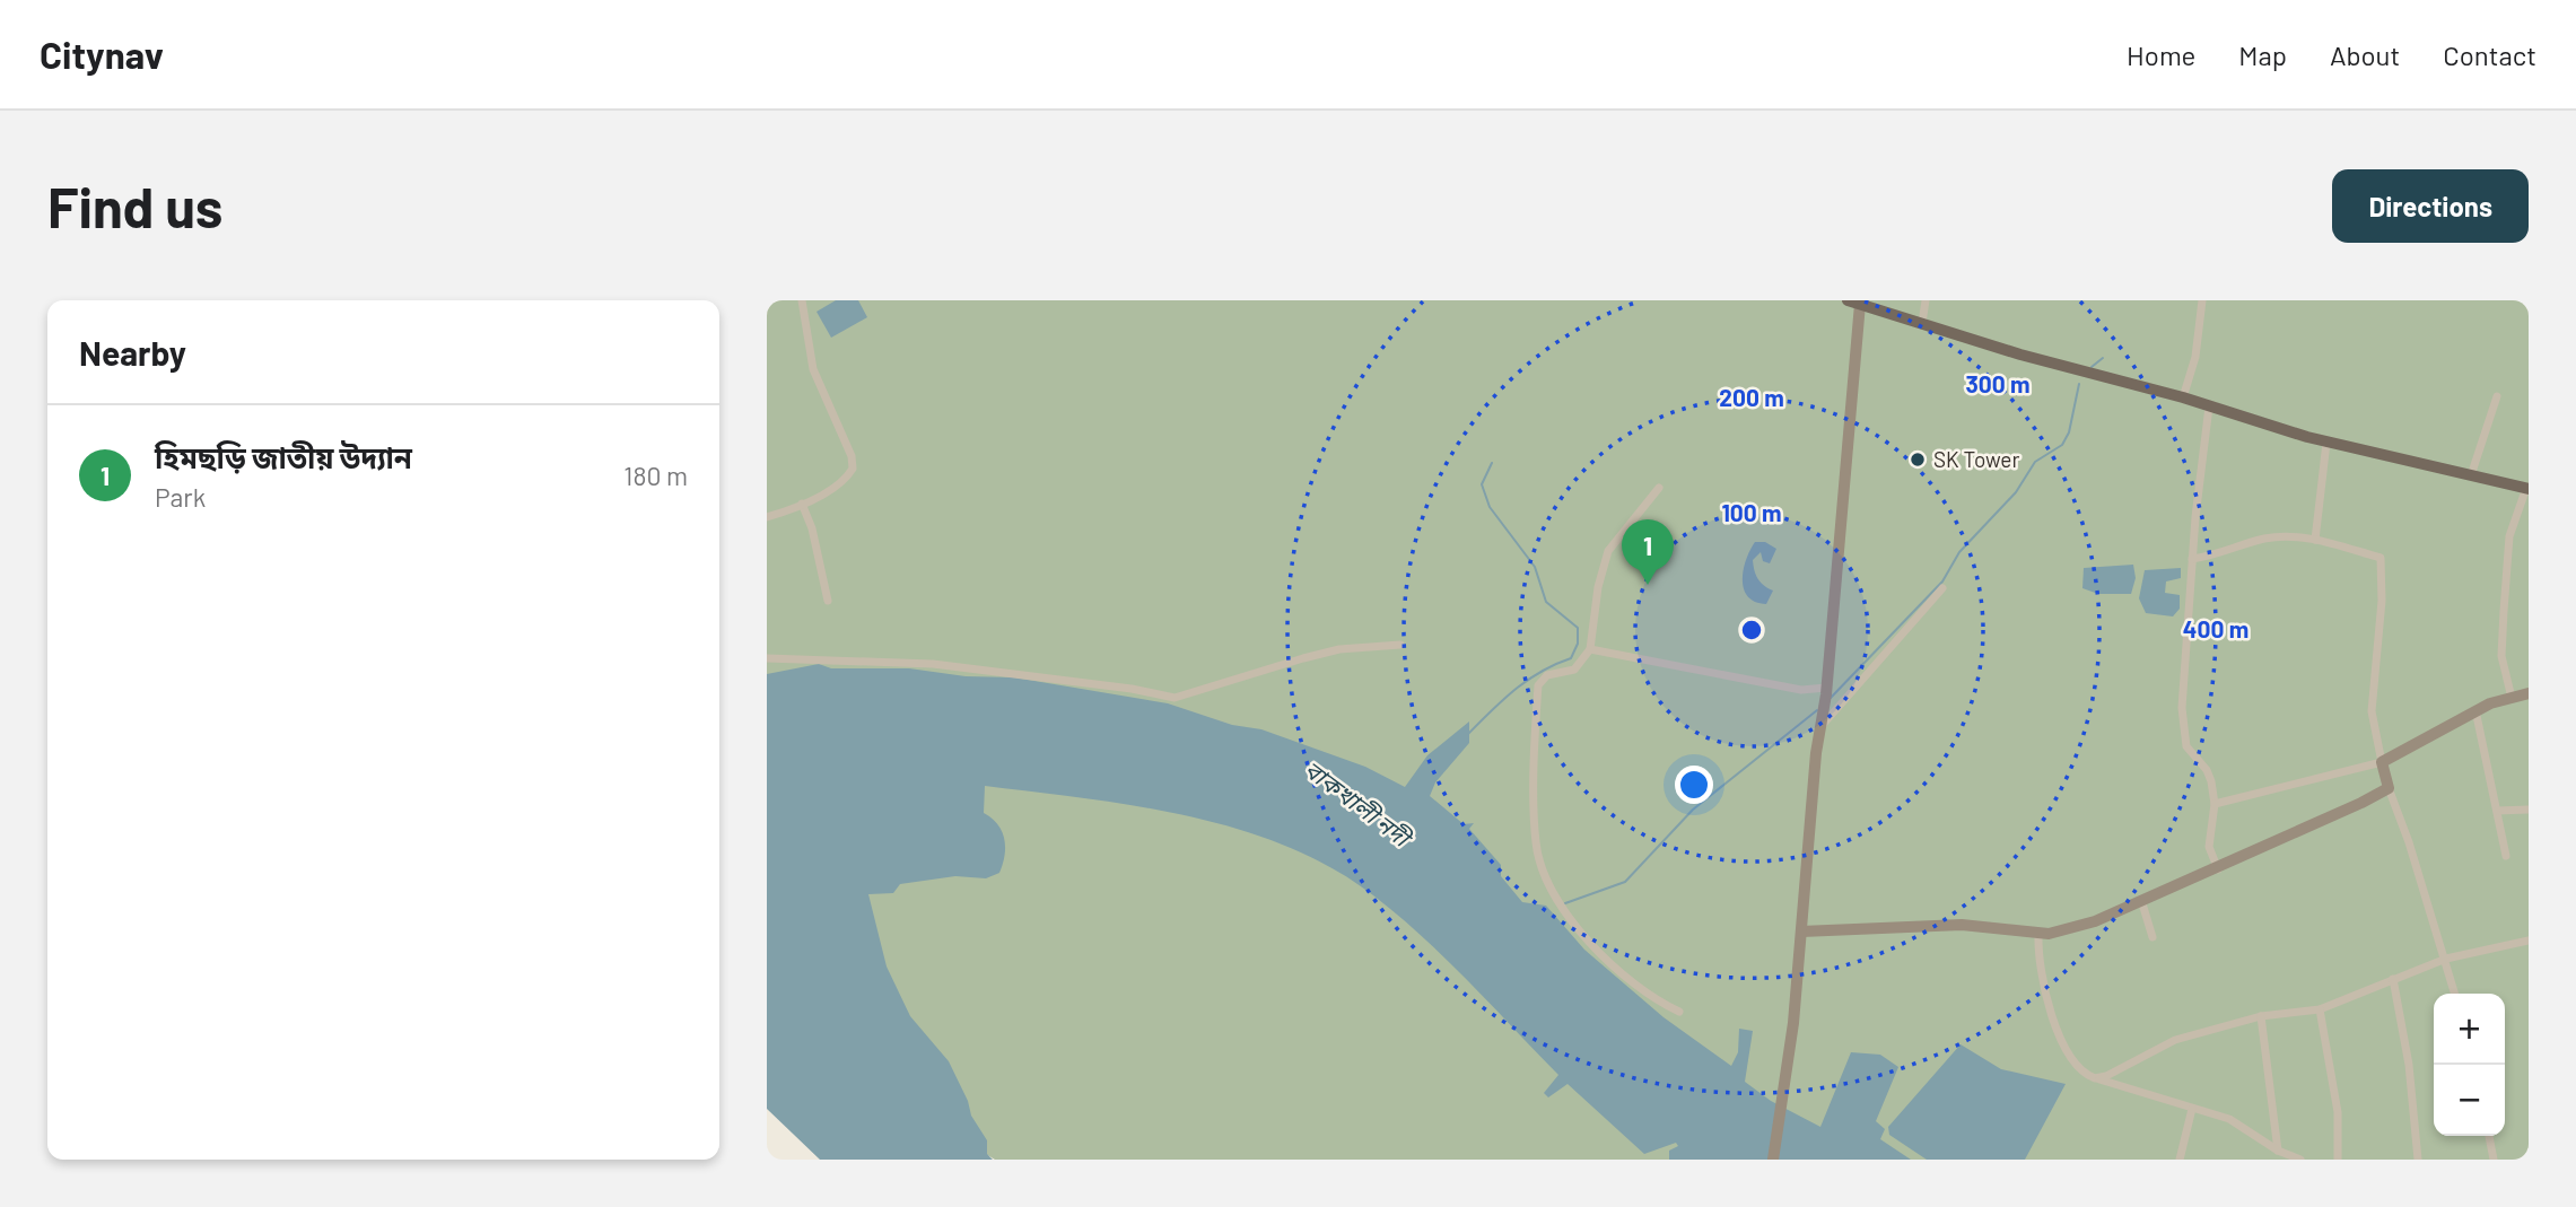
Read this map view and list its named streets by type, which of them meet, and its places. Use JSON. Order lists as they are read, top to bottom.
{
  "water": ["বাকখালী নদী"],
  "places": ["SK Tower"],
  "page": {
    "header": "Citynav",
    "nav": [
      "Home",
      "Map",
      "About",
      "Contact"
    ],
    "buttons": "Directions",
    "title": "Find us",
    "heading": "Nearby",
    "list": [
      {
        "mark": "1",
        "name": "হিমছড়ি জাতীয় উদ্যান",
        "note": "Park",
        "value": "180 m"
      }
    ],
    "pins": "1",
    "map_buttons": ["+", "−"]
  },
  "rings": [
    "300 m",
    "200 m",
    "100 m",
    "400 m"
  ]
}
